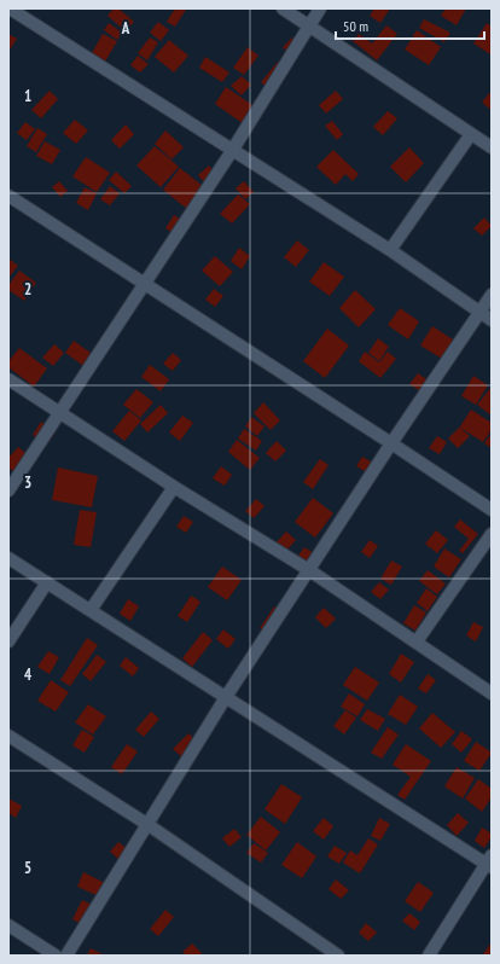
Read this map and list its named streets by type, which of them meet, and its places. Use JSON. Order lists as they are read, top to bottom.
{
  "scale_bar": "50 m",
  "grid": {
    "columns": ["A"],
    "rows": [
      "1",
      "2",
      "3",
      "4",
      "5"
    ]
  }
}
